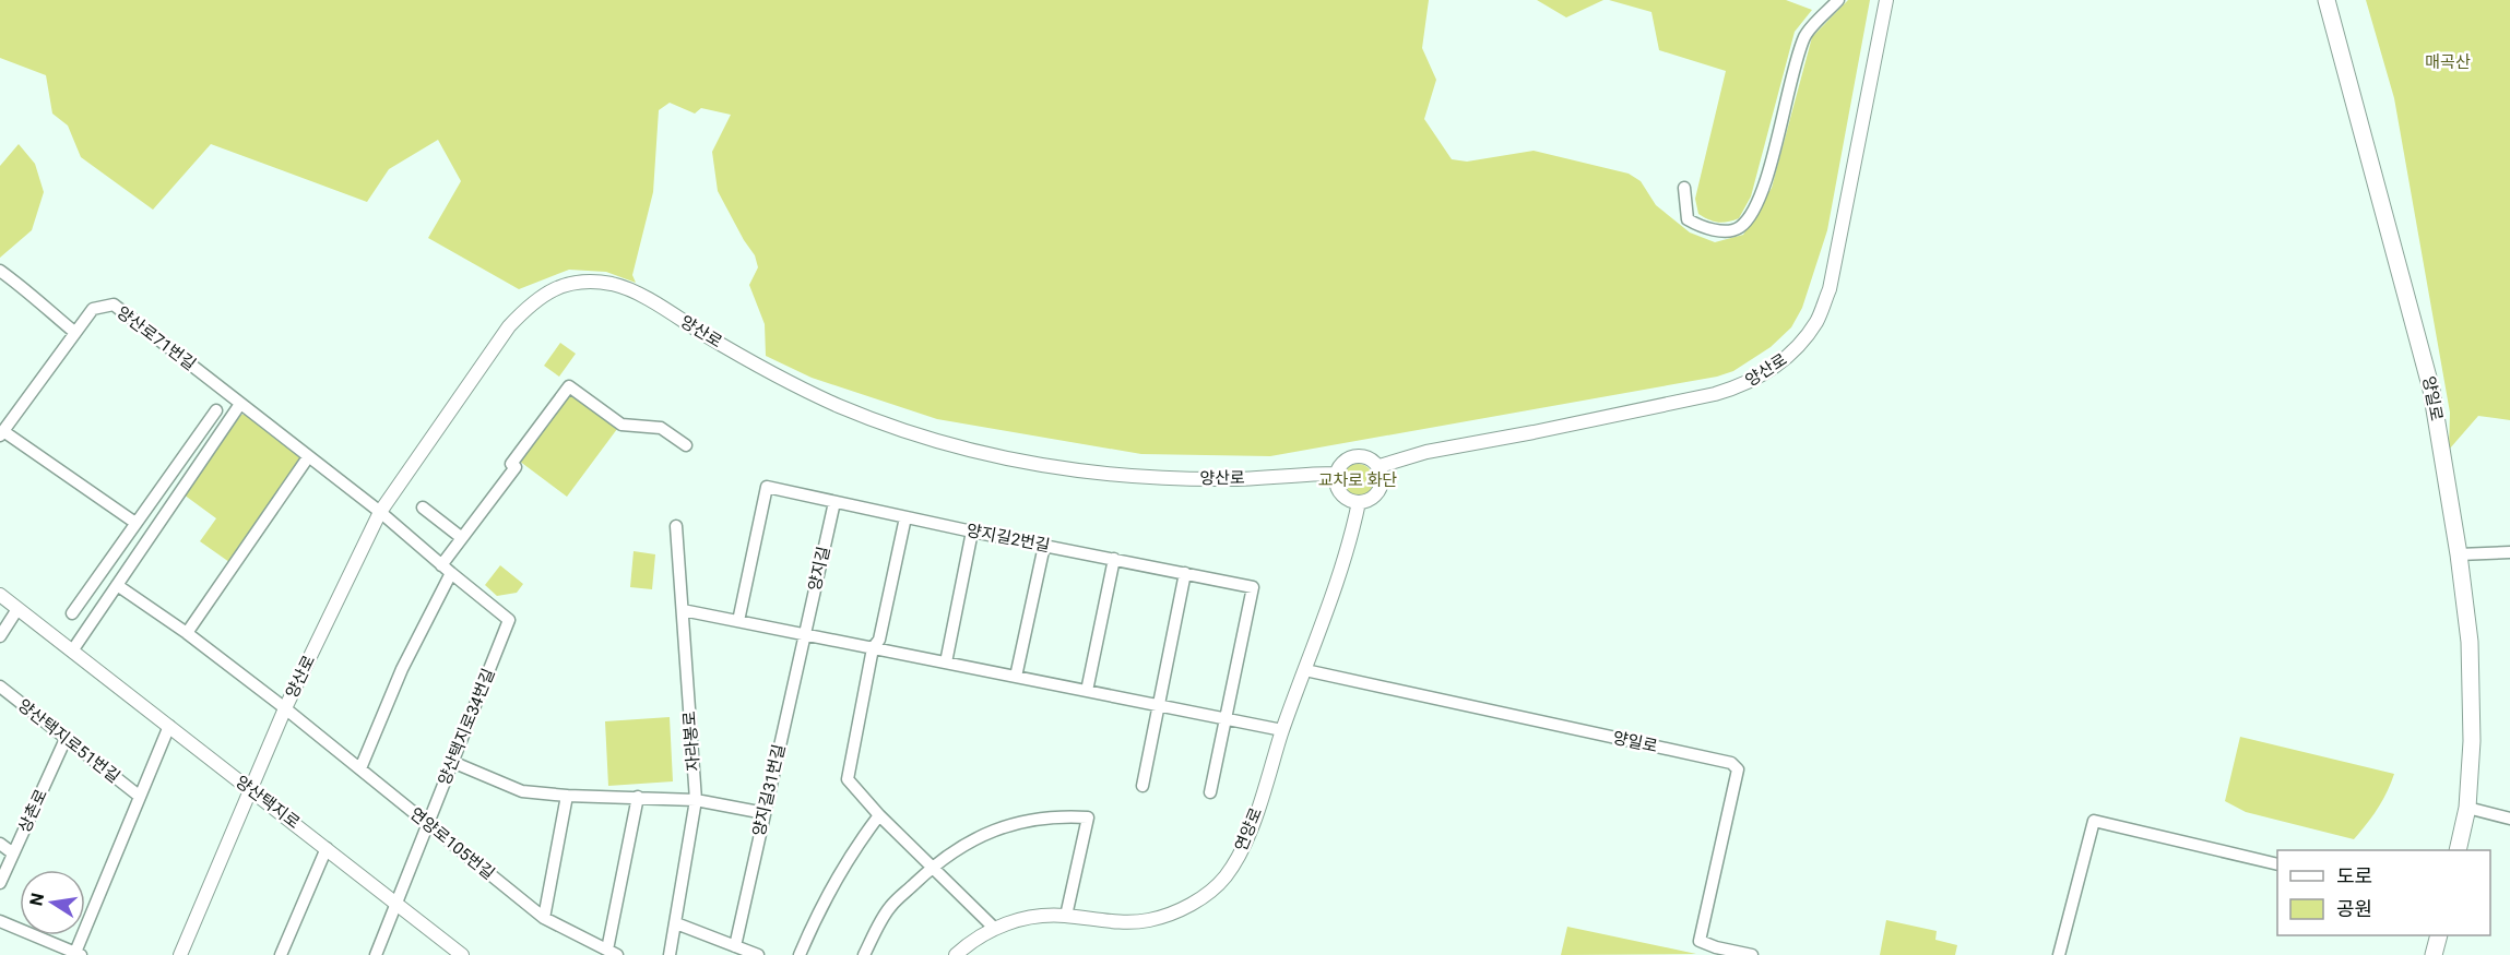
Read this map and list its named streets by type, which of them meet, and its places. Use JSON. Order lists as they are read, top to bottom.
{
  "streets": {
    "main road": ["양일로"],
    "street": [
      "양산로",
      "양산로71번길",
      "양지길2번길",
      "양지길",
      "양산택지로34번길",
      "양산택지로51번길",
      "자라봉로",
      "양지길31번길",
      "양산택지로",
      "상촌로",
      "연양로",
      "연양로105번길"
    ]
  },
  "crossings": [
    ["양산로", "양산로71번길"],
    ["양산로", "양산택지로34번길"],
    ["양산로", "양산택지로"],
    ["양산로", "연양로"],
    ["양산로", "연양로105번길"],
    ["양산로71번길", "양산택지로34번길"],
    ["양일로", "연양로"],
    ["양지길2번길", "양지길"],
    ["양지길", "양지길31번길"],
    ["양산택지로34번길", "양산택지로"],
    ["양산택지로34번길", "연양로105번길"],
    ["양산택지로51번길", "양산택지로"],
    ["양산택지로51번길", "상촌로"]
  ],
  "parks": ["매곡산", "교차로 화단"],
  "legend": ["도로", "공원"],
  "north": "left"
}
